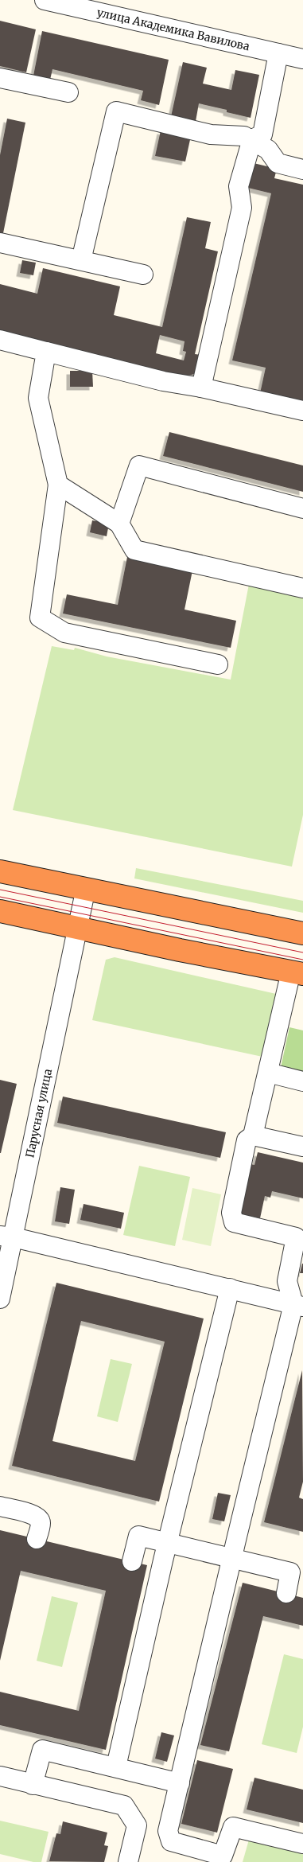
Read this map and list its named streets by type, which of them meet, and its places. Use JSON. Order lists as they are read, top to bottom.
{
  "streets": {
    "street": ["улица Академика Вавилова", "Парусная улица"]
  }
}
